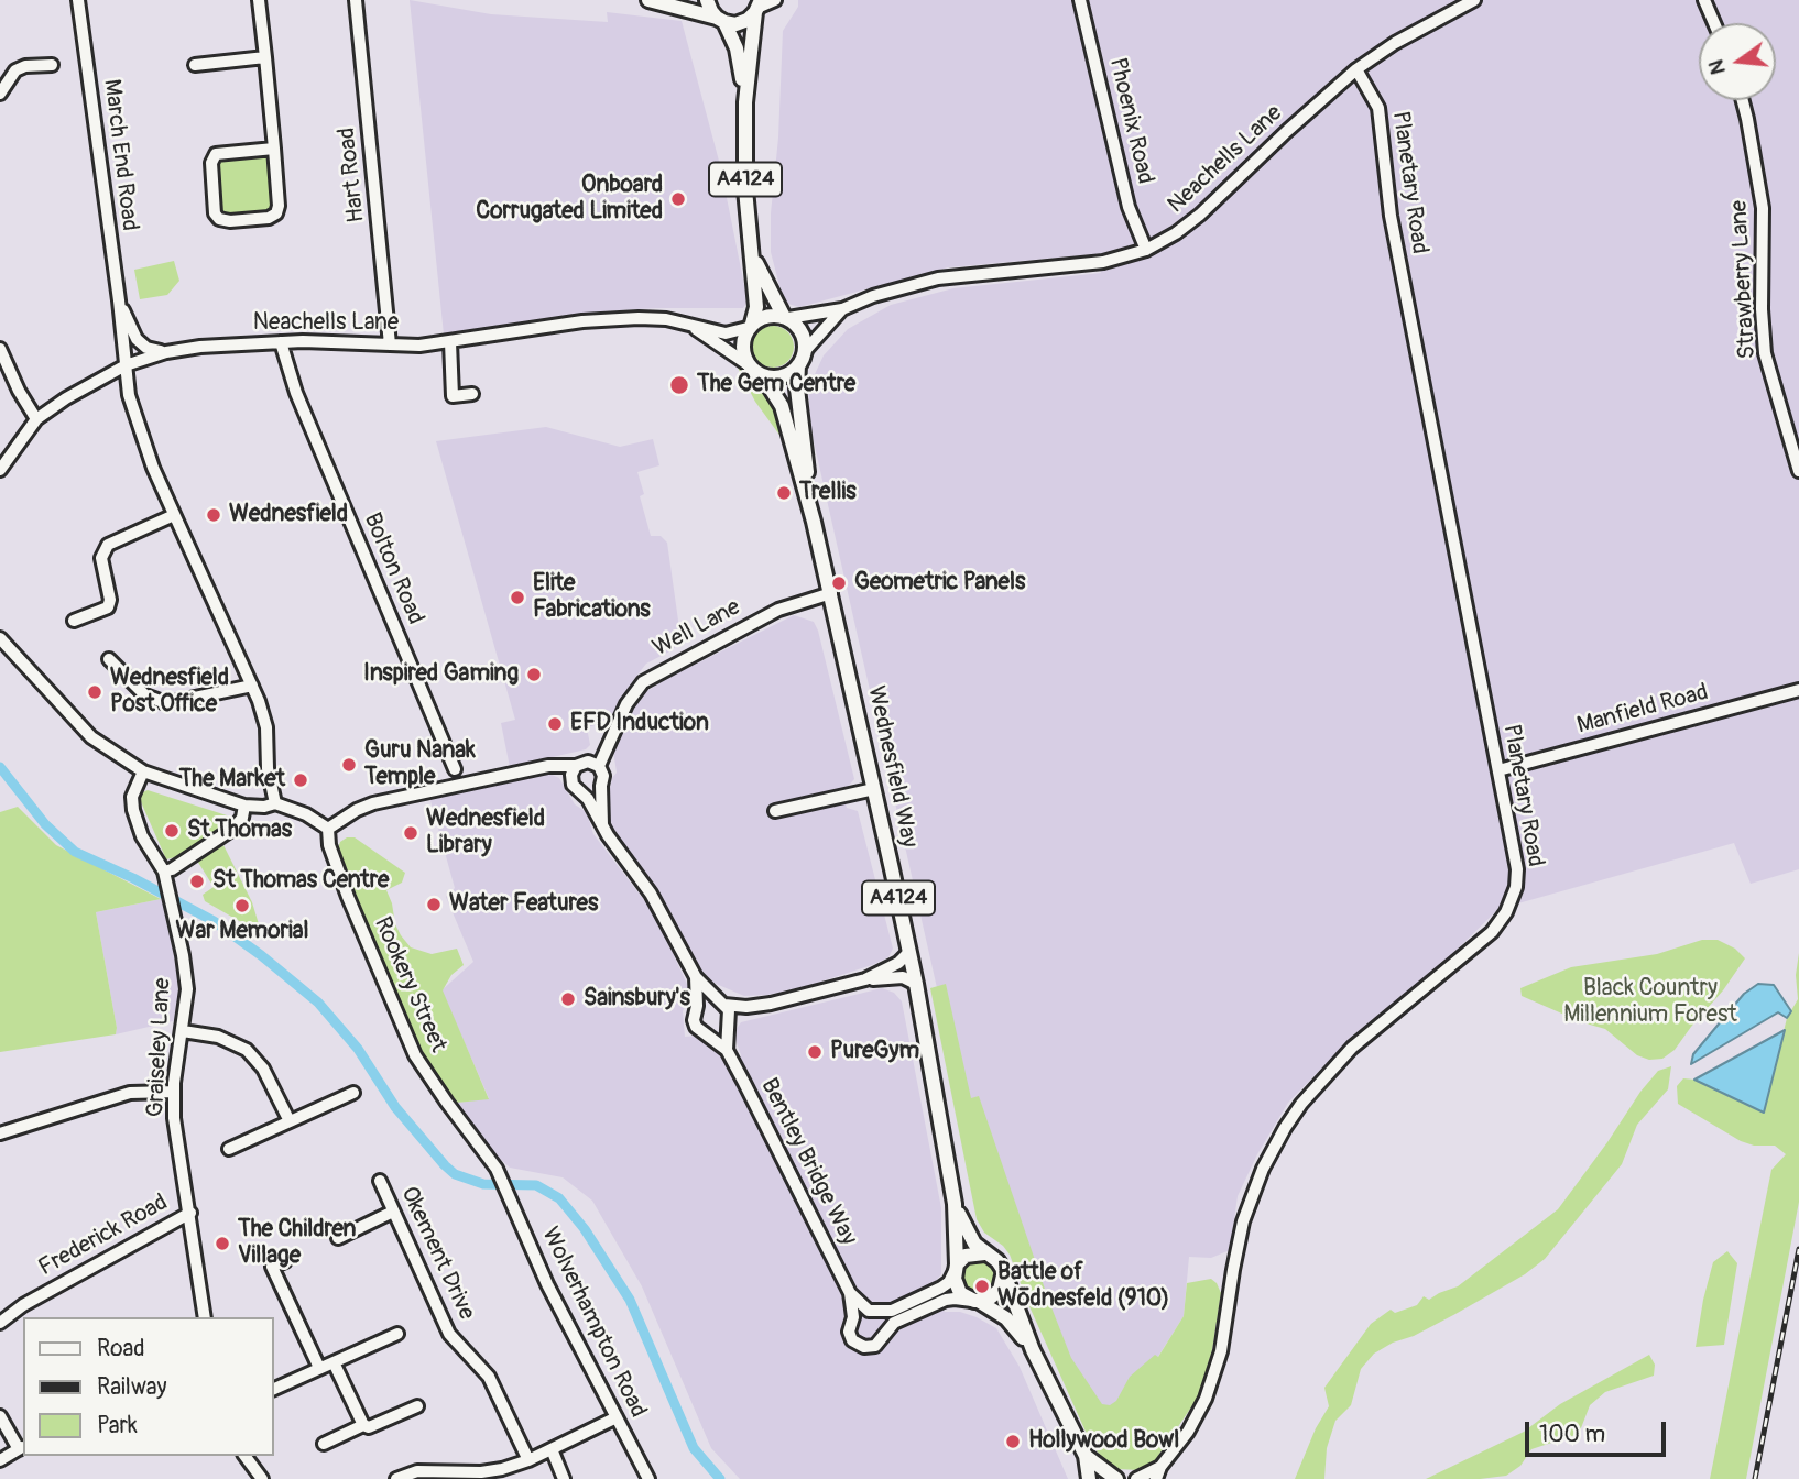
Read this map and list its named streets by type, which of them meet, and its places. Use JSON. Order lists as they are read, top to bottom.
{
  "streets": {
    "main road": ["A4124", "Wednesfield Way"],
    "street": [
      "Phoenix Road",
      "March End Road",
      "Neachells Lane",
      "Hart Road",
      "Planetary Road",
      "Strawberry Lane",
      "Bolton Road",
      "Well Lane",
      "Manfield Road",
      "Rookery Street",
      "Graiseley Lane",
      "Bentley Bridge Way",
      "Frederick Road",
      "Okement Drive",
      "Wolverhampton Road"
    ]
  },
  "crossings": [
    ["Phoenix Road", "Neachells Lane"],
    ["March End Road", "Neachells Lane"],
    ["Neachells Lane", "Hart Road"],
    ["Neachells Lane", "A4124"],
    ["Neachells Lane", "Planetary Road"],
    ["Neachells Lane", "Bolton Road"],
    ["Neachells Lane", "Wednesfield Way"],
    ["A4124", "Wednesfield Way"],
    ["Planetary Road", "Manfield Road"],
    ["Well Lane", "Wednesfield Way"],
    ["Rookery Street", "Wolverhampton Road"],
    ["Graiseley Lane", "Frederick Road"]
  ],
  "parks": ["Black Country Millennium Forest"],
  "places": [
    "Onboard Corrugated Limited",
    "The Gem Centre",
    "Trellis",
    "Wednesfield",
    "Geometric Panels",
    "Elite Fabrications",
    "Inspired Gaming",
    "Wednesfield Post Office",
    "EFD Induction",
    "Guru Nanak Temple",
    "The Market",
    "St Thomas",
    "Wednesfield Library",
    "St Thomas Centre",
    "Water Features",
    "War Memorial",
    "Sainsbury's",
    "PureGym",
    "The Children Village",
    "Battle of Wōdnesfeld (910)",
    "Hollywood Bowl"
  ],
  "legend": ["Road", "Railway", "Park"],
  "scale_bar": "100 m",
  "north": "left"
}
